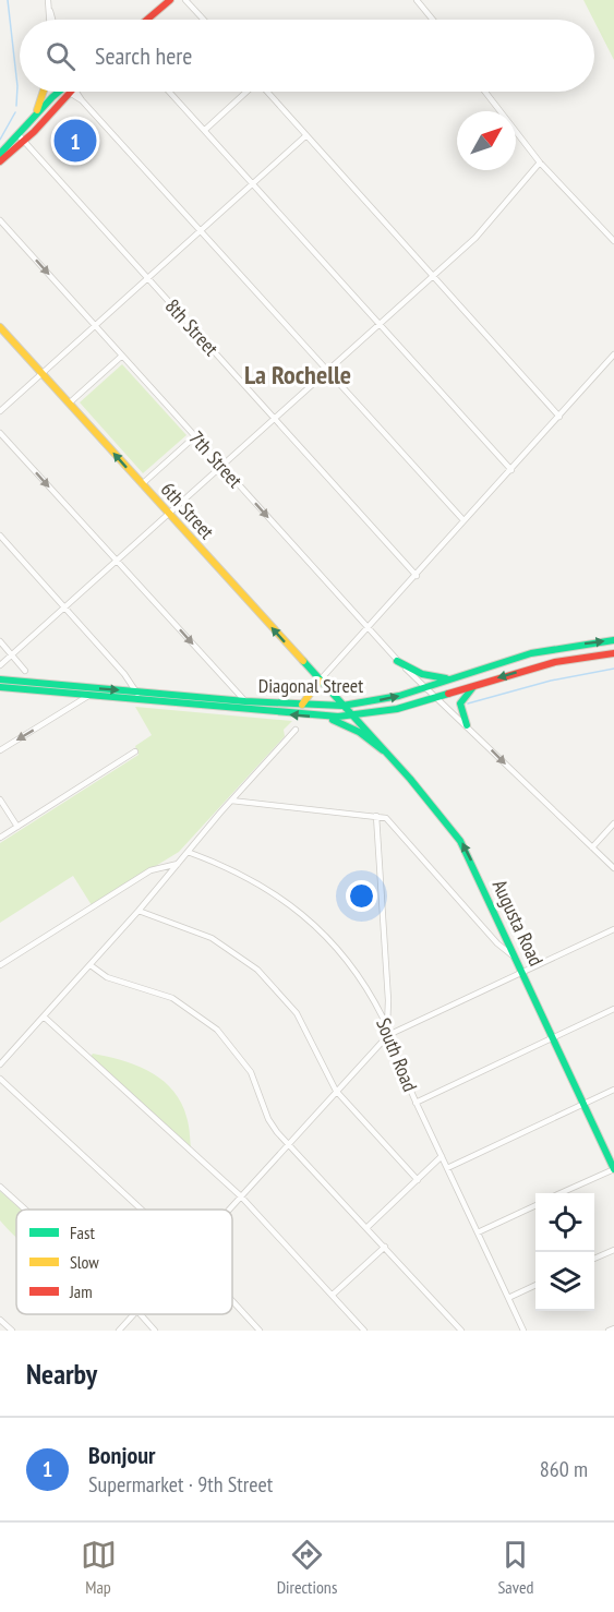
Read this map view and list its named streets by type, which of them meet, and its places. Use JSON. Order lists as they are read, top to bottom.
{
  "streets": {
    "main road": ["6th Street", "Diagonal Street", "Augusta Road"],
    "street": ["8th Street", "7th Street", "South Road"]
  },
  "crossings": [
    ["7th Street", "Diagonal Street"],
    ["6th Street", "Diagonal Street"],
    ["6th Street", "Augusta Road"],
    ["Diagonal Street", "Augusta Road"]
  ],
  "one_way": ["7th Street", "6th Street", "Augusta Road"],
  "districts": ["La Rochelle"],
  "legend": ["Fast", "Slow", "Jam"],
  "north": "top right",
  "page": {
    "search": "Search here",
    "pins": "1",
    "heading": "Nearby",
    "list": [
      {
        "mark": "1",
        "name": "Bonjour",
        "note": "Supermarket · 9th Street",
        "value": "860 m"
      }
    ],
    "nav": ["Map", "Directions", "Saved"]
  }
}
